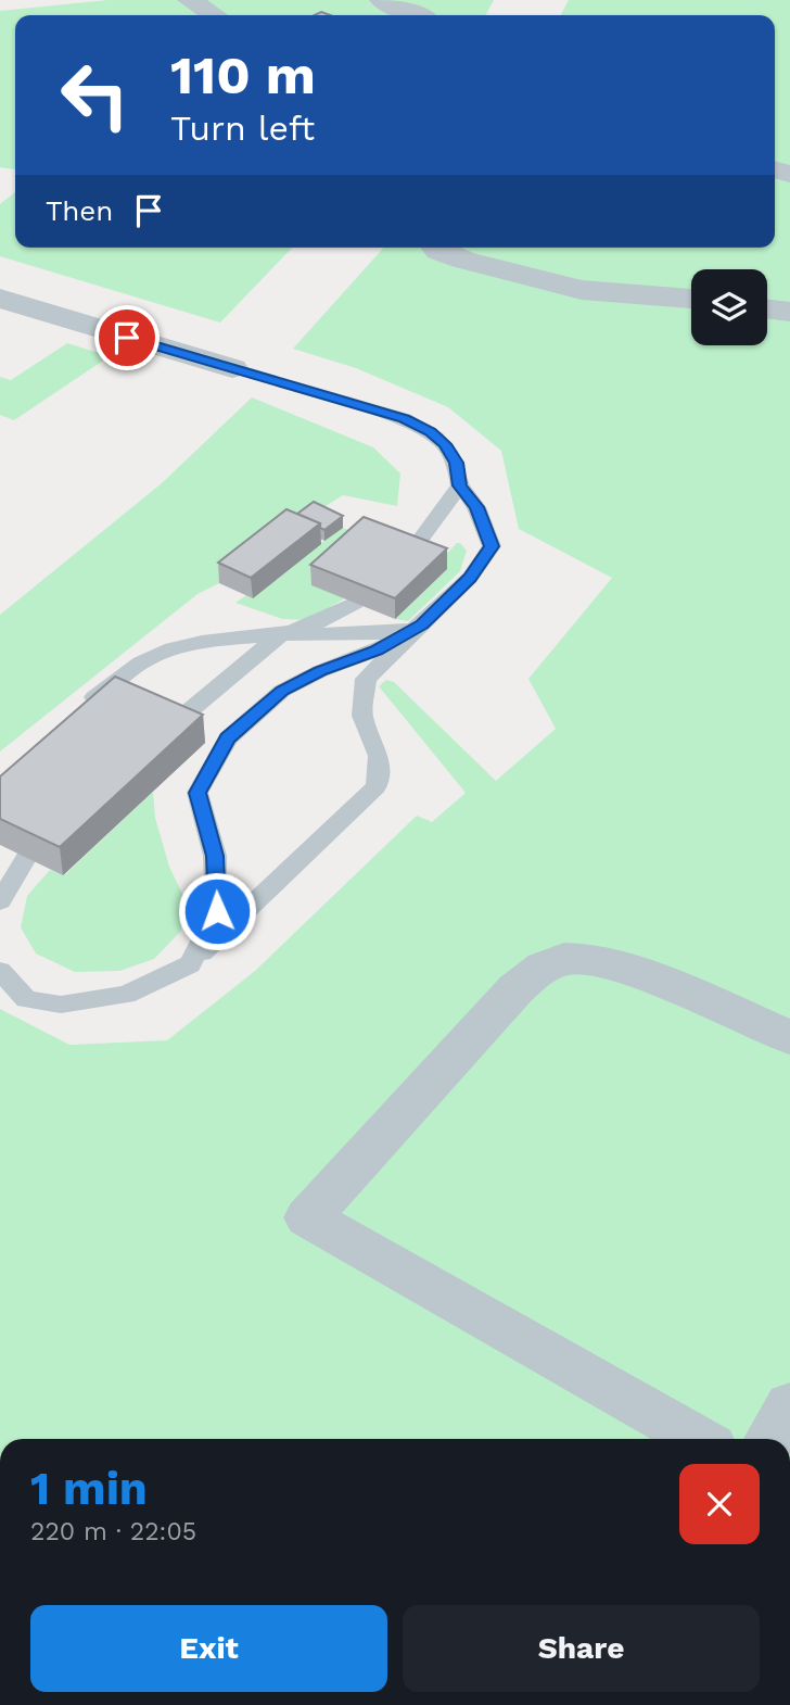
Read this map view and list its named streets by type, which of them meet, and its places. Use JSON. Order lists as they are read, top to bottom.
{
  "page": {
    "turn": ["110 m", "Turn left"],
    "then": "Then",
    "heading": ["1 min", "220 m · 22:05"],
    "buttons": ["Exit", "Share"]
  }
}
